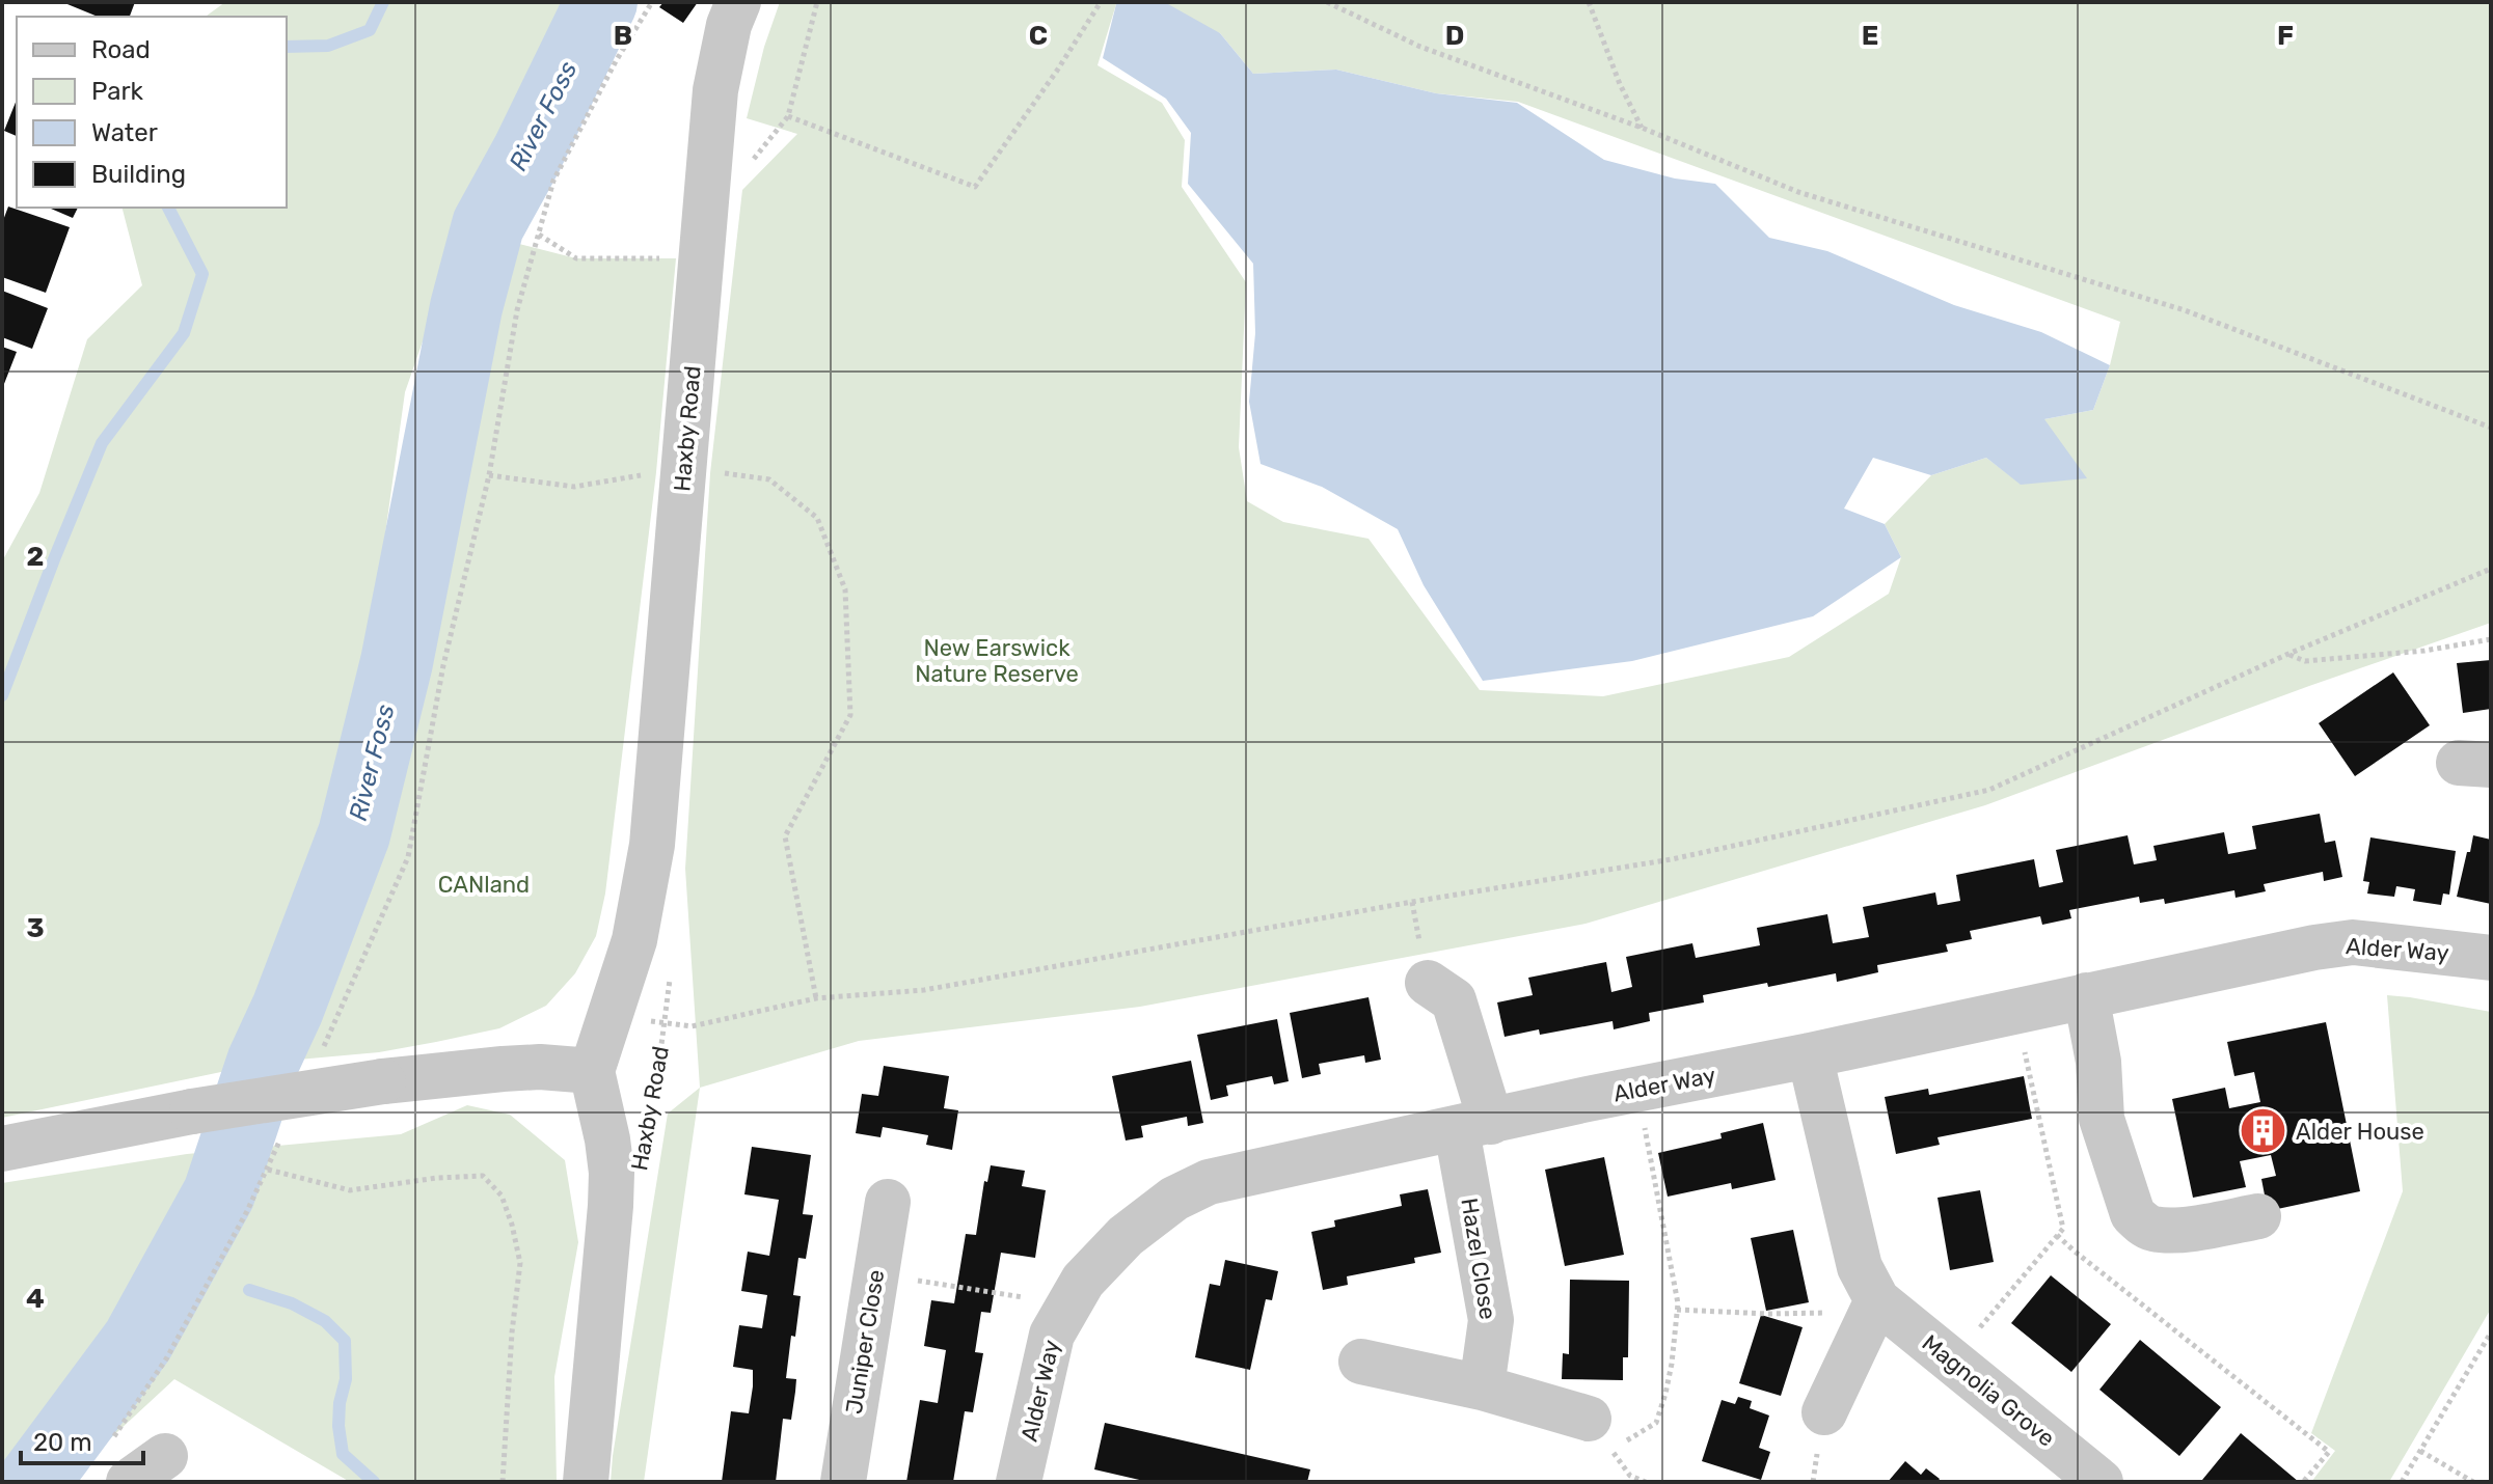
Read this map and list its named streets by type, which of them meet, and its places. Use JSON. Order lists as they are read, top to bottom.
{
  "streets": {
    "street": [
      "Haxby Road",
      "Alder Way",
      "Hazel Close",
      "Juniper Close",
      "Magnolia Grove"
    ]
  },
  "crossings": [
    ["Alder Way", "Hazel Close"],
    ["Alder Way", "Magnolia Grove"]
  ],
  "water": ["River Foss"],
  "parks": ["New Earswick Nature Reserve", "CANland"],
  "places": {
    "building": ["Alder House"]
  },
  "legend": [
    "Road",
    "Park",
    "Water",
    "Building"
  ],
  "scale_bar": "20 m",
  "grid": {
    "columns": [
      "B",
      "C",
      "D",
      "E",
      "F"
    ],
    "rows": ["2", "3", "4"]
  }
}
